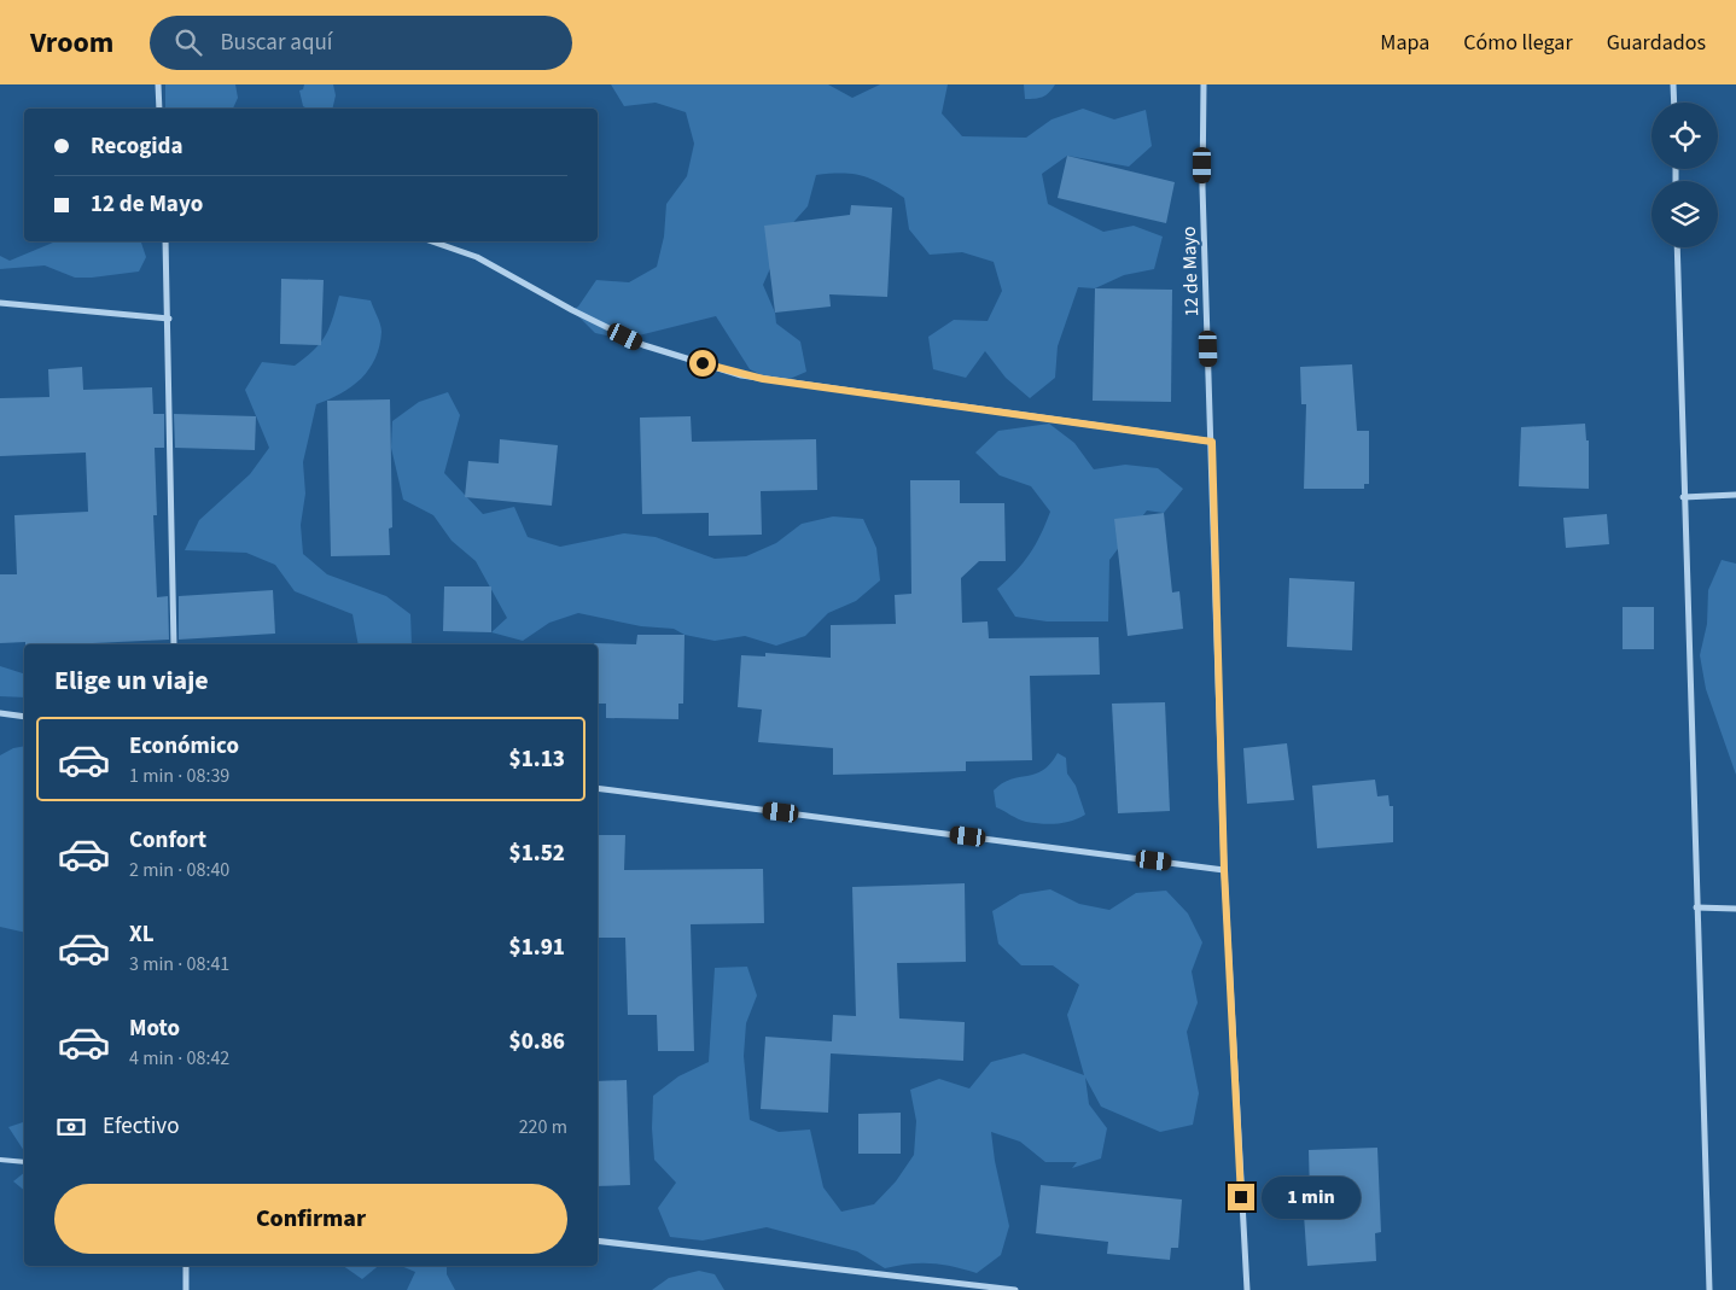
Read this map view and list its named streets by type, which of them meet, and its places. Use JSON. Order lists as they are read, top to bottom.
{
  "streets": {
    "street": ["12 de Mayo"]
  },
  "page": {
    "header": "Vroom",
    "search": "Buscar aquí",
    "nav": ["Mapa", "Cómo llegar", "Guardados"],
    "banner": ["Recogida", "12 de Mayo"],
    "heading": "Elige un viaje",
    "list": [
      {
        "name": "Económico",
        "note": "1 min · 08:39",
        "value": "$1.13"
      },
      {
        "name": "Confort",
        "note": "2 min · 08:40",
        "value": "$1.52"
      },
      {
        "name": "XL",
        "note": "3 min · 08:41",
        "value": "$1.91"
      },
      {
        "name": "Moto",
        "note": "4 min · 08:42",
        "value": "$0.86"
      }
    ],
    "pay": ["Efectivo", "220 m"],
    "buttons": "Confirmar",
    "bubble": "1 min"
  }
}
